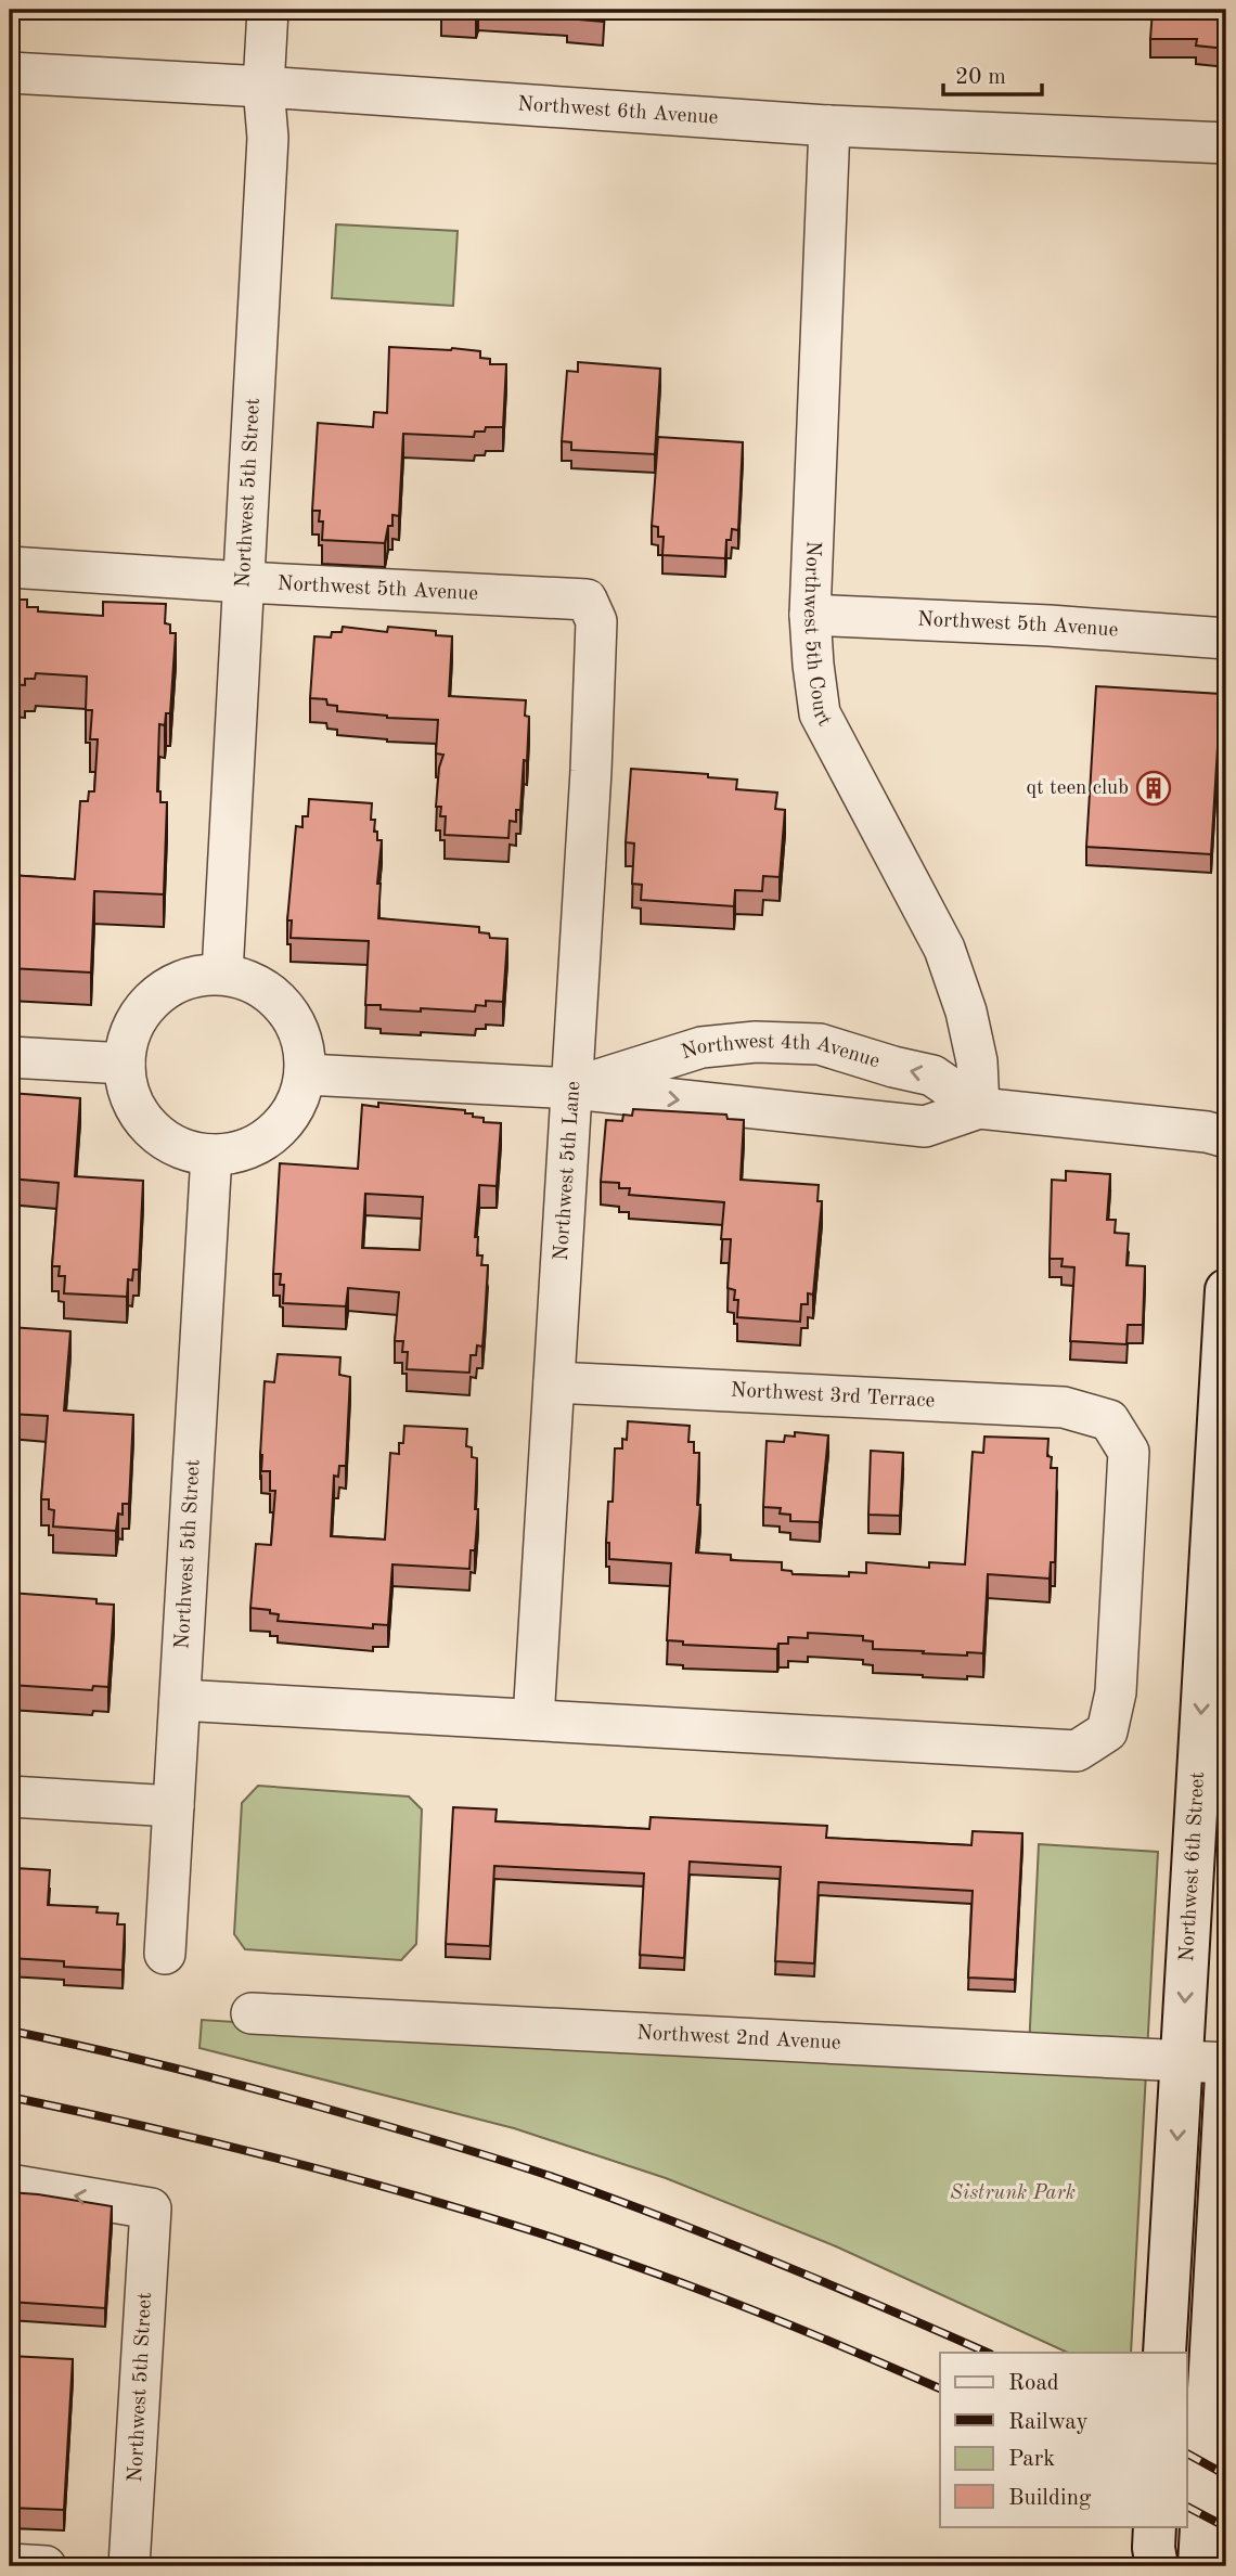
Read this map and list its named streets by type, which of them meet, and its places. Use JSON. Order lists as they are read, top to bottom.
{
  "streets": {
    "street": [
      "Northwest 6th Avenue",
      "Northwest 5th Street",
      "Northwest 5th Avenue",
      "Northwest 5th Court",
      "Northwest 4th Avenue",
      "Northwest 5th Lane",
      "Northwest 3rd Terrace",
      "Northwest 6th Street",
      "Northwest 2nd Avenue"
    ]
  },
  "crossings": [
    ["Northwest 6th Avenue", "Northwest 5th Street"],
    ["Northwest 6th Avenue", "Northwest 5th Court"],
    ["Northwest 5th Street", "Northwest 5th Avenue"],
    ["Northwest 5th Street", "Northwest 4th Avenue"],
    ["Northwest 5th Avenue", "Northwest 5th Court"],
    ["Northwest 5th Avenue", "Northwest 5th Lane"],
    ["Northwest 5th Court", "Northwest 4th Avenue"],
    ["Northwest 4th Avenue", "Northwest 5th Lane"],
    ["Northwest 5th Lane", "Northwest 3rd Terrace"],
    ["Northwest 6th Street", "Northwest 2nd Avenue"]
  ],
  "one_way": ["Northwest 6th Street"],
  "parks": ["Sistrunk Park"],
  "places": {
    "building": ["qt teen club"]
  },
  "legend": [
    "Road",
    "Railway",
    "Park",
    "Building"
  ],
  "scale_bar": "20 m"
}
